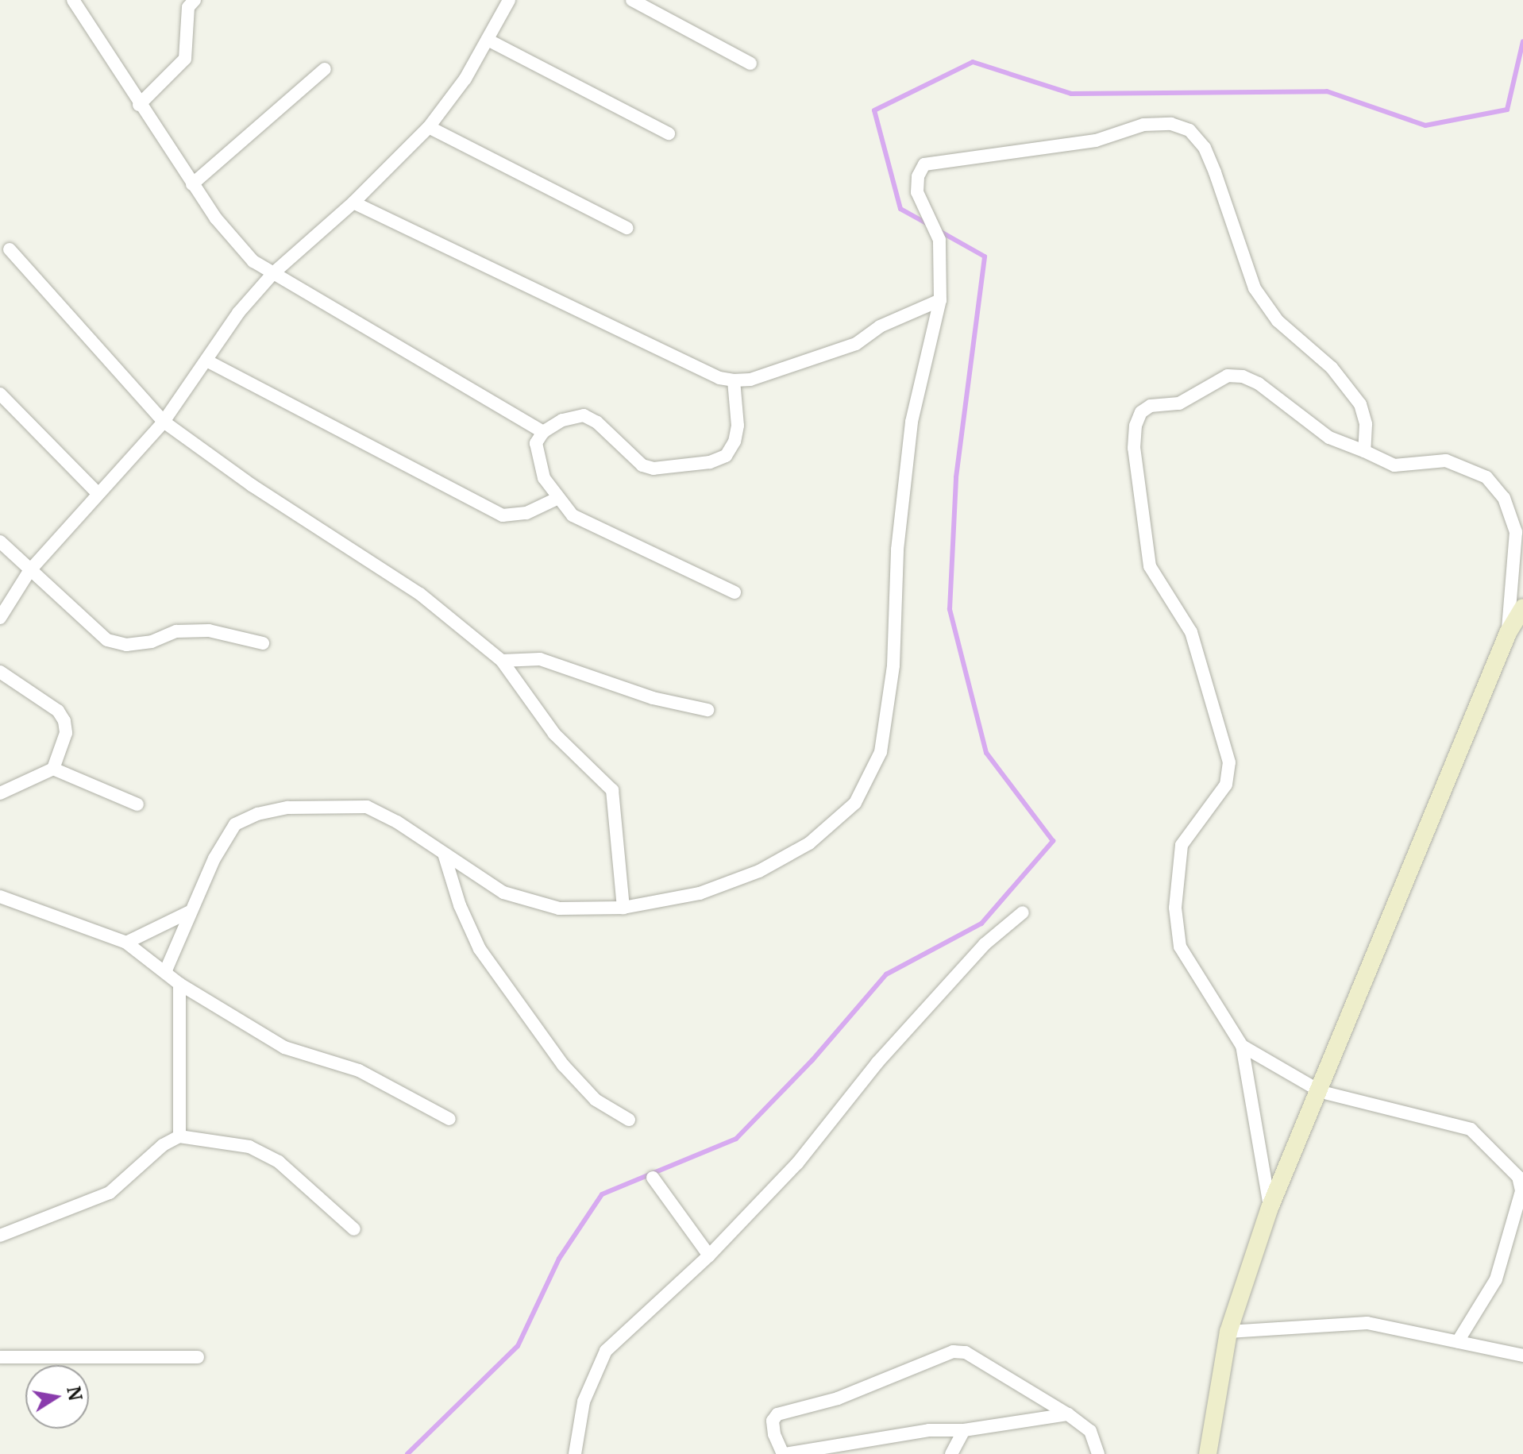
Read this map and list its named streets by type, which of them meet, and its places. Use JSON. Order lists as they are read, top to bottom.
{
  "north": "right"
}
